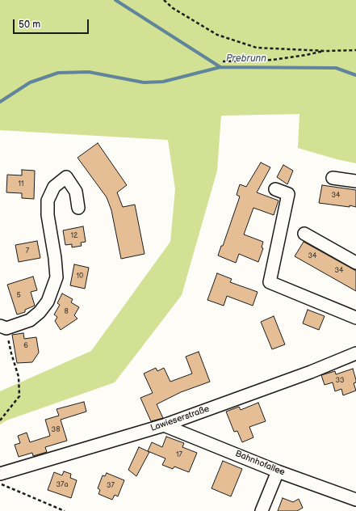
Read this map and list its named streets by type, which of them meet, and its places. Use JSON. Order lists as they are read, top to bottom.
{
  "streets": {
    "street": ["Lawieserstraße", "Bahnhofallee"]
  },
  "crossings": [
    ["Lawieserstraße", "Bahnhofallee"]
  ],
  "water": ["Prebrunn"],
  "house_numbers": [
    "11",
    "34",
    "12",
    "7",
    "34",
    "34",
    "10",
    "5",
    "8",
    "6",
    "33",
    "38",
    "17",
    "37a",
    "37"
  ],
  "scale_bar": "50 m"
}
